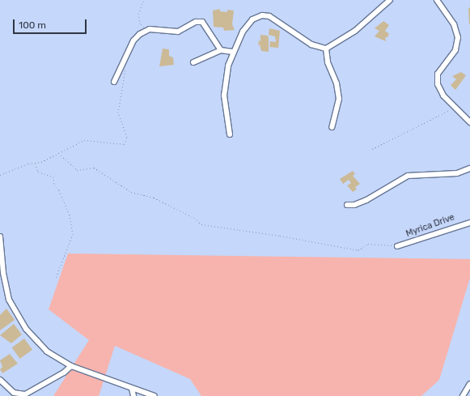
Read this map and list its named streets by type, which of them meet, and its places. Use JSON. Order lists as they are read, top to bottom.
{
  "streets": {
    "street": ["Myrica Drive"]
  },
  "scale_bar": "100 m"
}
